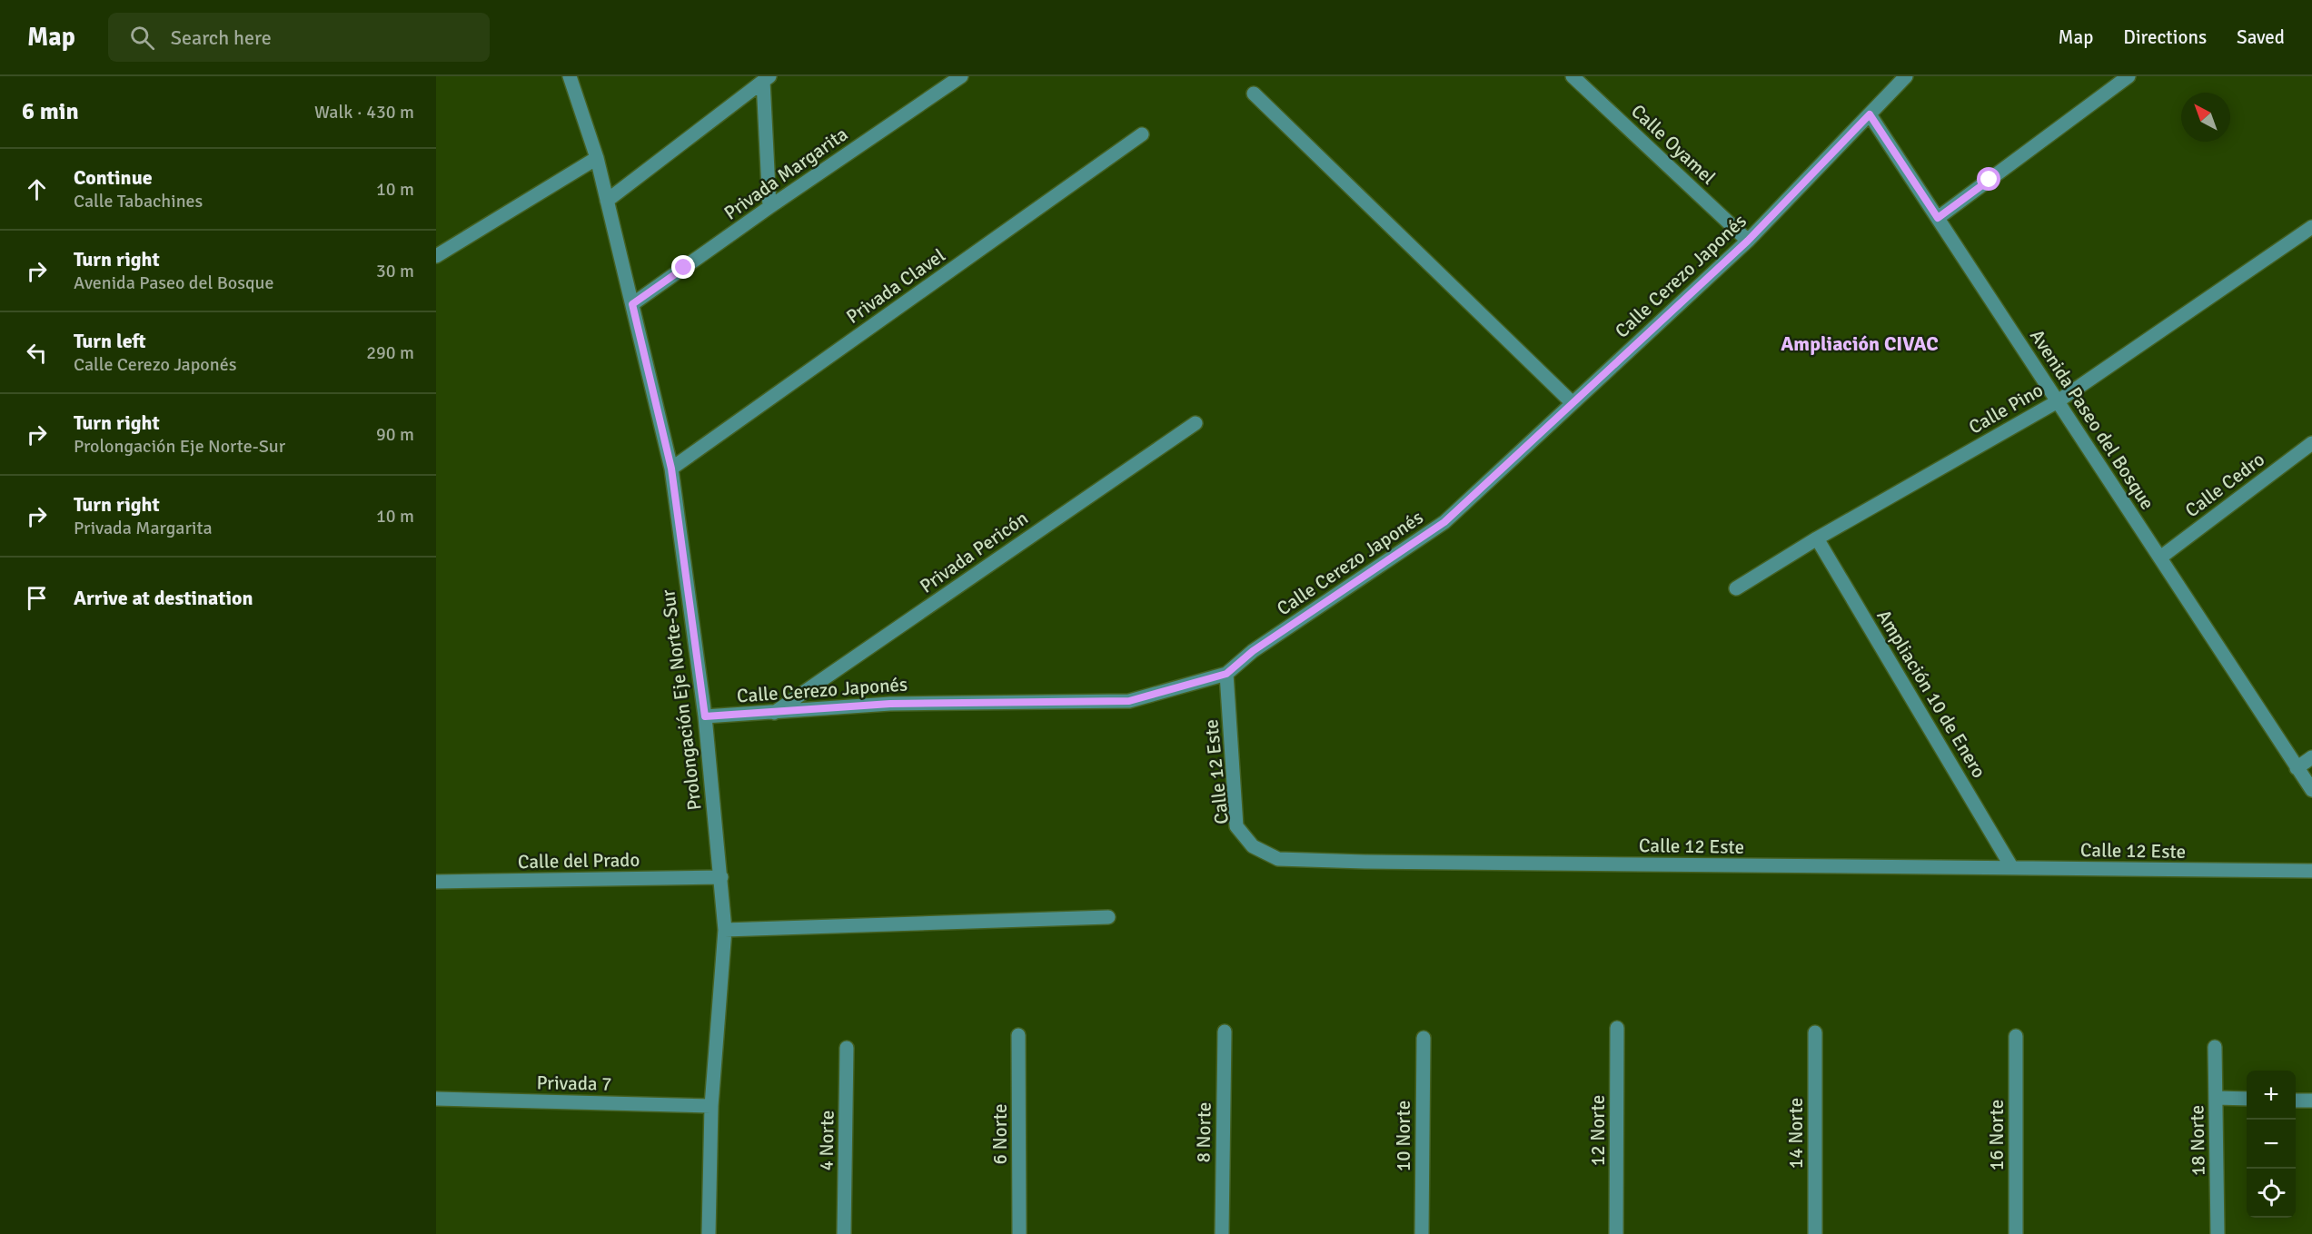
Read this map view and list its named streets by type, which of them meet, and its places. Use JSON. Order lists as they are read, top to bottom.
{
  "streets": {
    "street": [
      "Calle Oyamel",
      "Privada Margarita",
      "Calle Cerezo Japonés",
      "Privada Clavel",
      "Calle Pino",
      "Avenida Paseo del Bosque",
      "Calle Cedro",
      "Privada Pericón",
      "Ampliación 10 de Enero",
      "Prolongación Eje Norte-Sur",
      "Calle 12 Este",
      "Calle del Prado",
      "Privada 7",
      "12 Norte",
      "8 Norte",
      "14 Norte",
      "6 Norte",
      "16 Norte",
      "10 Norte",
      "4 Norte",
      "18 Norte"
    ]
  },
  "crossings": [
    ["Calle Oyamel", "Calle Cerezo Japonés"],
    ["Privada Margarita", "Prolongación Eje Norte-Sur"],
    ["Calle Cerezo Japonés", "Avenida Paseo del Bosque"],
    ["Calle Cerezo Japonés", "Privada Pericón"],
    ["Calle Cerezo Japonés", "Prolongación Eje Norte-Sur"],
    ["Calle Cerezo Japonés", "Calle 12 Este"],
    ["Privada Clavel", "Prolongación Eje Norte-Sur"],
    ["Calle Pino", "Avenida Paseo del Bosque"],
    ["Calle Pino", "Ampliación 10 de Enero"],
    ["Avenida Paseo del Bosque", "Calle Cedro"],
    ["Ampliación 10 de Enero", "Calle 12 Este"],
    ["Prolongación Eje Norte-Sur", "Calle del Prado"],
    ["Prolongación Eje Norte-Sur", "Privada 7"]
  ],
  "districts": ["Ampliación CIVAC"],
  "north": "top left",
  "page": {
    "header": "Map",
    "search": "Search here",
    "nav": ["Map", "Directions", "Saved"],
    "heading": ["6 min", "Walk · 430 m"],
    "list": [
      ["Continue", "Calle Tabachines", "10 m"],
      ["Turn right", "Avenida Paseo del Bosque", "30 m"],
      ["Turn left", "Calle Cerezo Japonés", "290 m"],
      ["Turn right", "Prolongación Eje Norte-Sur", "90 m"],
      ["Turn right", "Privada Margarita", "10 m"],
      "Arrive at destination"
    ],
    "map_buttons": ["+", "−"]
  }
}
